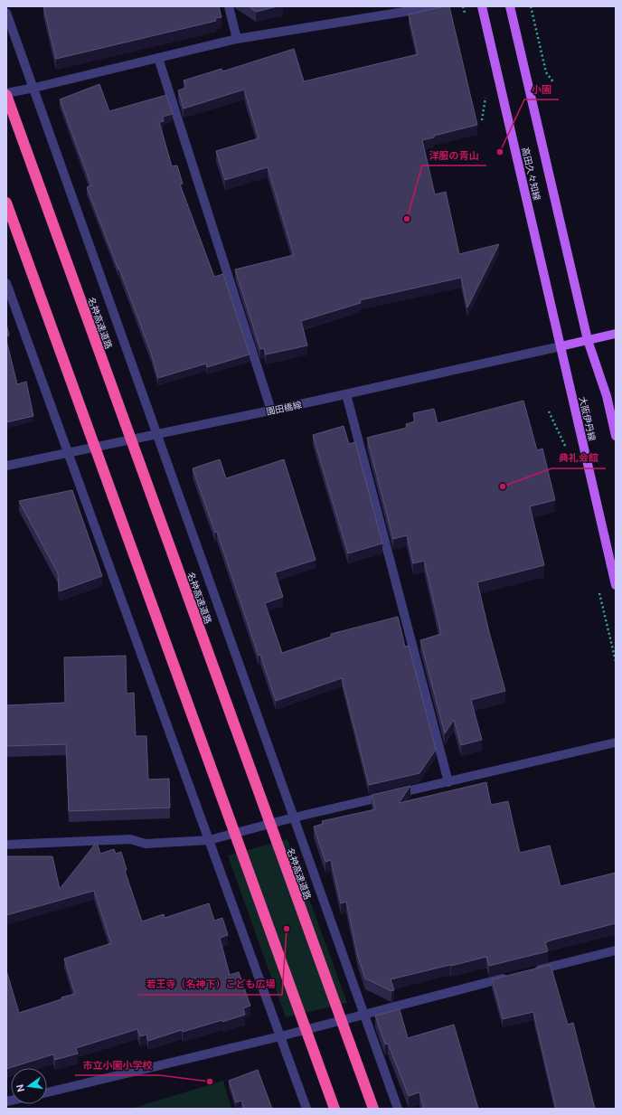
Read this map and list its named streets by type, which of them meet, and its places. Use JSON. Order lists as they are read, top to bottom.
{
  "streets": {
    "highway": ["名神高速道路"],
    "main road": ["高田久々知線", "大阪伊丹線"],
    "street": ["園田橋線"]
  },
  "crossings": [
    ["高田久々知線", "園田橋線"],
    ["高田久々知線", "大阪伊丹線"],
    ["園田橋線", "大阪伊丹線"]
  ],
  "places": [
    "小園",
    "洋服の青山",
    "典礼会館",
    "若王寺（名神下）こども広場",
    "市立小園小学校"
  ],
  "north": "left"
}
